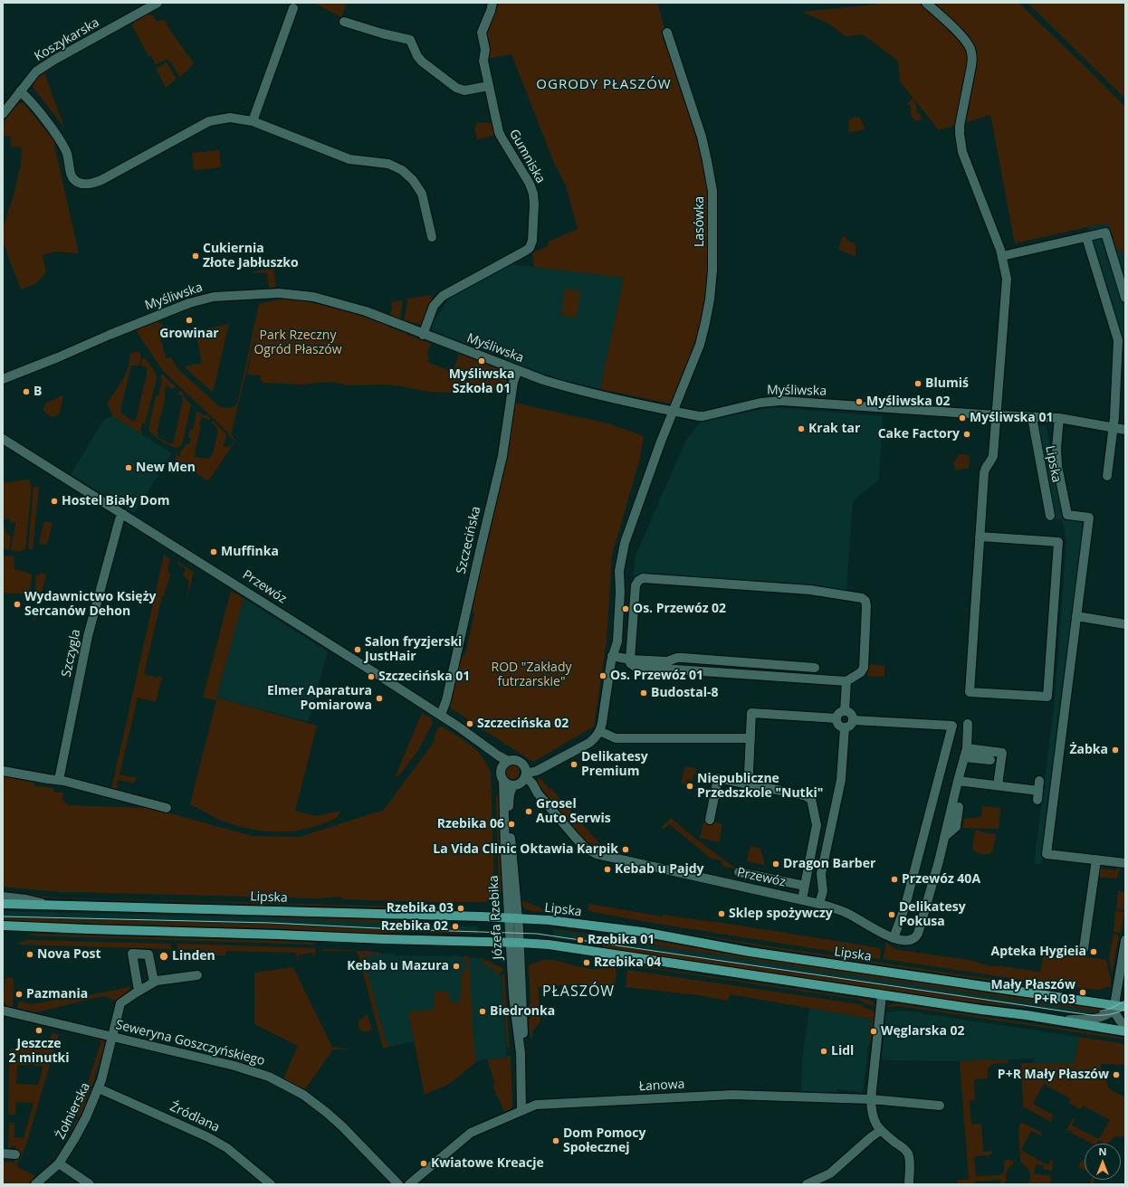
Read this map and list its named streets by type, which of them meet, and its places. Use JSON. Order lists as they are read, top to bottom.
{
  "streets": {
    "main road": ["Lipska"],
    "street": [
      "Koszykarska",
      "Gumniska",
      "Lasówka",
      "Myśliwska",
      "Szczecińska",
      "Przewóz",
      "Szczygla",
      "Józefa Rzebika",
      "Seweryna Goszczyńskiego",
      "Łanowa",
      "Żołnierska",
      "Źródlana"
    ]
  },
  "crossings": [
    ["Gumniska", "Myśliwska"],
    ["Lasówka", "Myśliwska"],
    ["Myśliwska", "Lipska"],
    ["Myśliwska", "Szczecińska"],
    ["Lipska", "Józefa Rzebika"],
    ["Szczecińska", "Przewóz"],
    ["Przewóz", "Szczygla"],
    ["Przewóz", "Józefa Rzebika"],
    ["Józefa Rzebika", "Łanowa"],
    ["Seweryna Goszczyńskiego", "Żołnierska"],
    ["Żołnierska", "Źródlana"]
  ],
  "districts": ["OGRODY PŁASZÓW", "PŁASZÓW"],
  "parks": ["Park Rzeczny Ogród Płaszów", "ROD \"Zakłady futrzarskie\""],
  "places": [
    "Cukiernia Złote Jabłuszko",
    "Growinar",
    "Myśliwska Szkoła 01",
    "Blumiś",
    "B",
    "Myśliwska 02",
    "Myśliwska 01",
    "Krak tar",
    "Cake Factory",
    "New Men",
    "Hostel Biały Dom",
    "Muffinka",
    "Wydawnictwo Księży Sercanów Dehon",
    "Os. Przewóz 02",
    "Salon fryzjerski JustHair",
    "Os. Przewóz 01",
    "Szczecińska 01",
    "Budostal-8",
    "Elmer Aparatura Pomiarowa",
    "Szczecińska 02",
    "Żabka",
    "Delikatesy Premium",
    "Niepubliczne Przedszkole \"Nutki\"",
    "Grosel Auto Serwis",
    "Rzebika 06",
    "La Vida Clinic Oktawia Karpik",
    "Dragon Barber",
    "Kebab u Pajdy",
    "Przewóz 40A",
    "Rzebika 03",
    "Sklep spożywczy",
    "Delikatesy Pokusa",
    "Rzebika 02",
    "Rzebika 01",
    "Apteka Hygieia",
    "Nova Post",
    "Linden",
    "Rzebika 04",
    "Kebab u Mazura",
    "Mały Płaszów P+R 03",
    "Pazmania",
    "Biedronka",
    "Jeszcze 2 minutki",
    "Węglarska 02",
    "Lidl",
    "P+R Mały Płaszów",
    "Dom Pomocy Społecznej",
    "Kwiatowe Kreacje"
  ],
  "north": "top"
}
